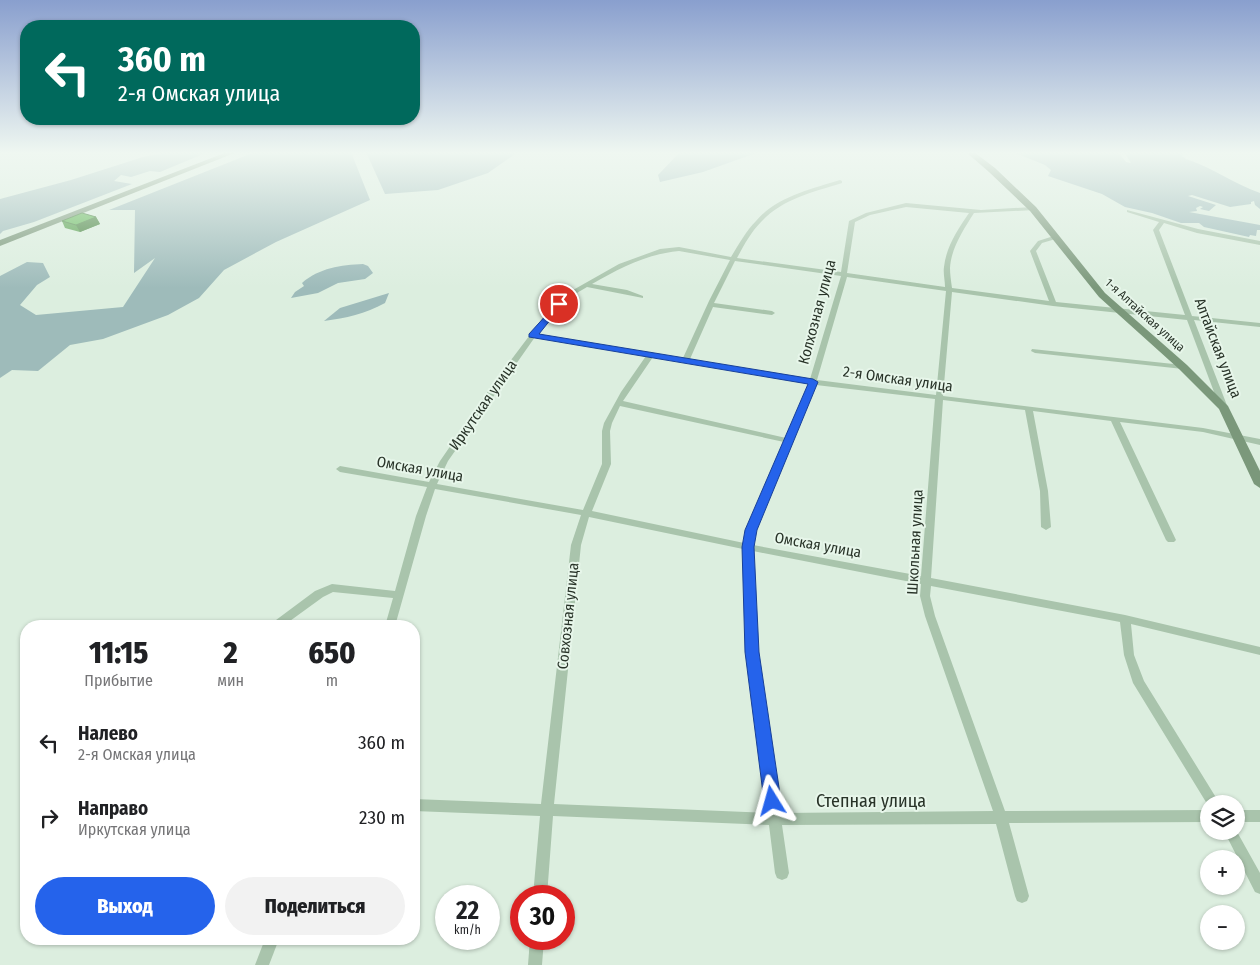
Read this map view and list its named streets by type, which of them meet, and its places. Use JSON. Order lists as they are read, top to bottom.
{
  "streets": {
    "street": [
      "Колхозная улица",
      "1-я Алтайская улица",
      "Алтайская улица",
      "2-я Омская улица",
      "Иркутская улица",
      "Омская улица",
      "Школьная улица",
      "Совхозная улица",
      "Степная улица"
    ]
  },
  "crossings": [
    ["Колхозная улица", "2-я Омская улица"],
    ["Колхозная улица", "Омская улица"],
    ["Колхозная улица", "Школьная улица"],
    ["Колхозная улица", "Степная улица"],
    ["1-я Алтайская улица", "Алтайская улица"],
    ["Алтайская улица", "2-я Омская улица"],
    ["2-я Омская улица", "Иркутская улица"],
    ["2-я Омская улица", "Школьная улица"],
    ["2-я Омская улица", "Совхозная улица"],
    ["Иркутская улица", "Омская улица"],
    ["Омская улица", "Школьная улица"],
    ["Омская улица", "Совхозная улица"],
    ["Школьная улица", "Степная улица"],
    ["Совхозная улица", "Степная улица"]
  ],
  "page": {
    "turn": ["360 m", "2-я Омская улица"],
    "eta": [
      "11:15",
      "Прибытие",
      "2",
      "мин",
      "650",
      "m"
    ],
    "list": [
      {
        "name": "Налево",
        "note": "2-я Омская улица",
        "value": "360 m"
      },
      {
        "name": "Направо",
        "note": "Иркутская улица",
        "value": "230 m"
      }
    ],
    "map_buttons": ["+", "−"],
    "buttons": ["Выход", "Поделиться"],
    "speed": "22 km/h",
    "limit": "30"
  }
}
